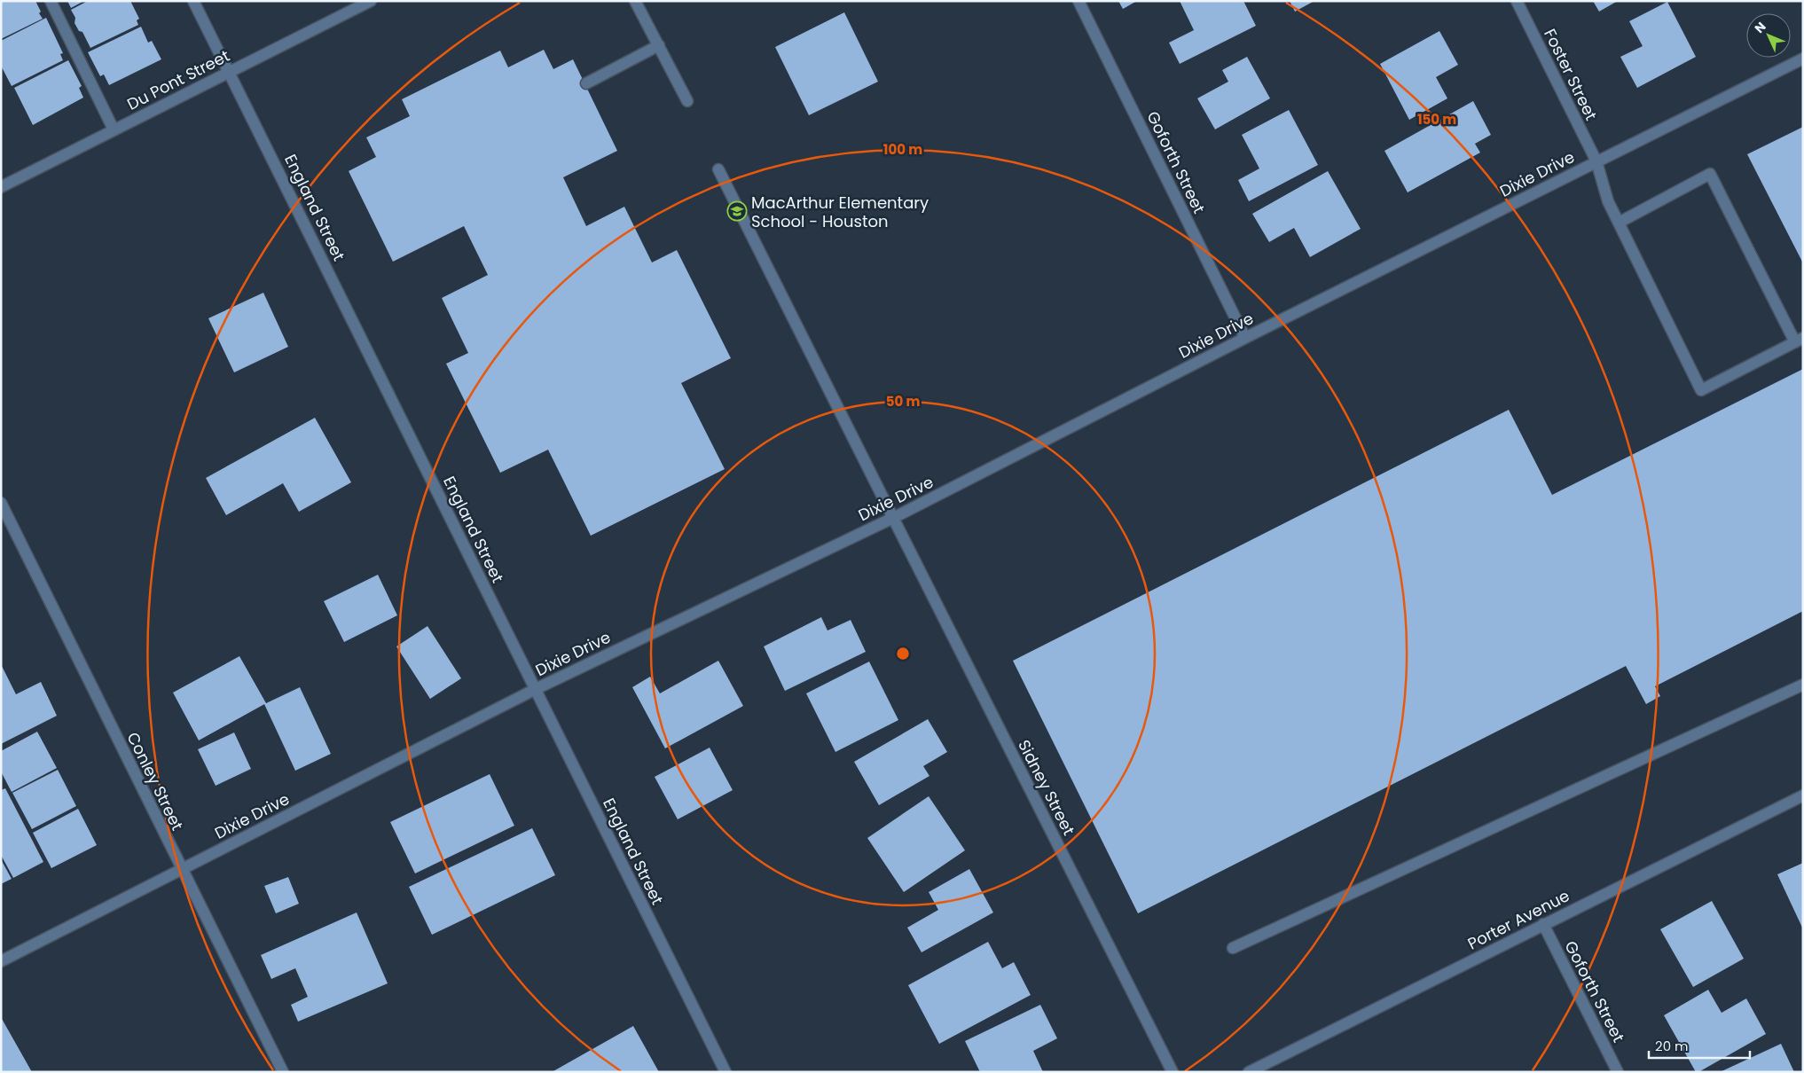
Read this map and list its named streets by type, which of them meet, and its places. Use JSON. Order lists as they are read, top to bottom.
{
  "streets": {
    "street": [
      "Foster Street",
      "Du Pont Street",
      "Goforth Street",
      "Dixie Drive",
      "England Street",
      "Conley Street",
      "Sidney Street",
      "Porter Avenue"
    ]
  },
  "crossings": [
    ["Foster Street", "Dixie Drive"],
    ["Du Pont Street", "England Street"],
    ["Goforth Street", "Dixie Drive"],
    ["Goforth Street", "Porter Avenue"],
    ["Dixie Drive", "England Street"],
    ["Dixie Drive", "Conley Street"],
    ["Dixie Drive", "Sidney Street"]
  ],
  "places": {
    "school or university": ["MacArthur Elementary School - Houston"]
  },
  "scale_bar": "20 m",
  "north": "top left",
  "rings": ["150 m", "100 m", "50 m"]
}
